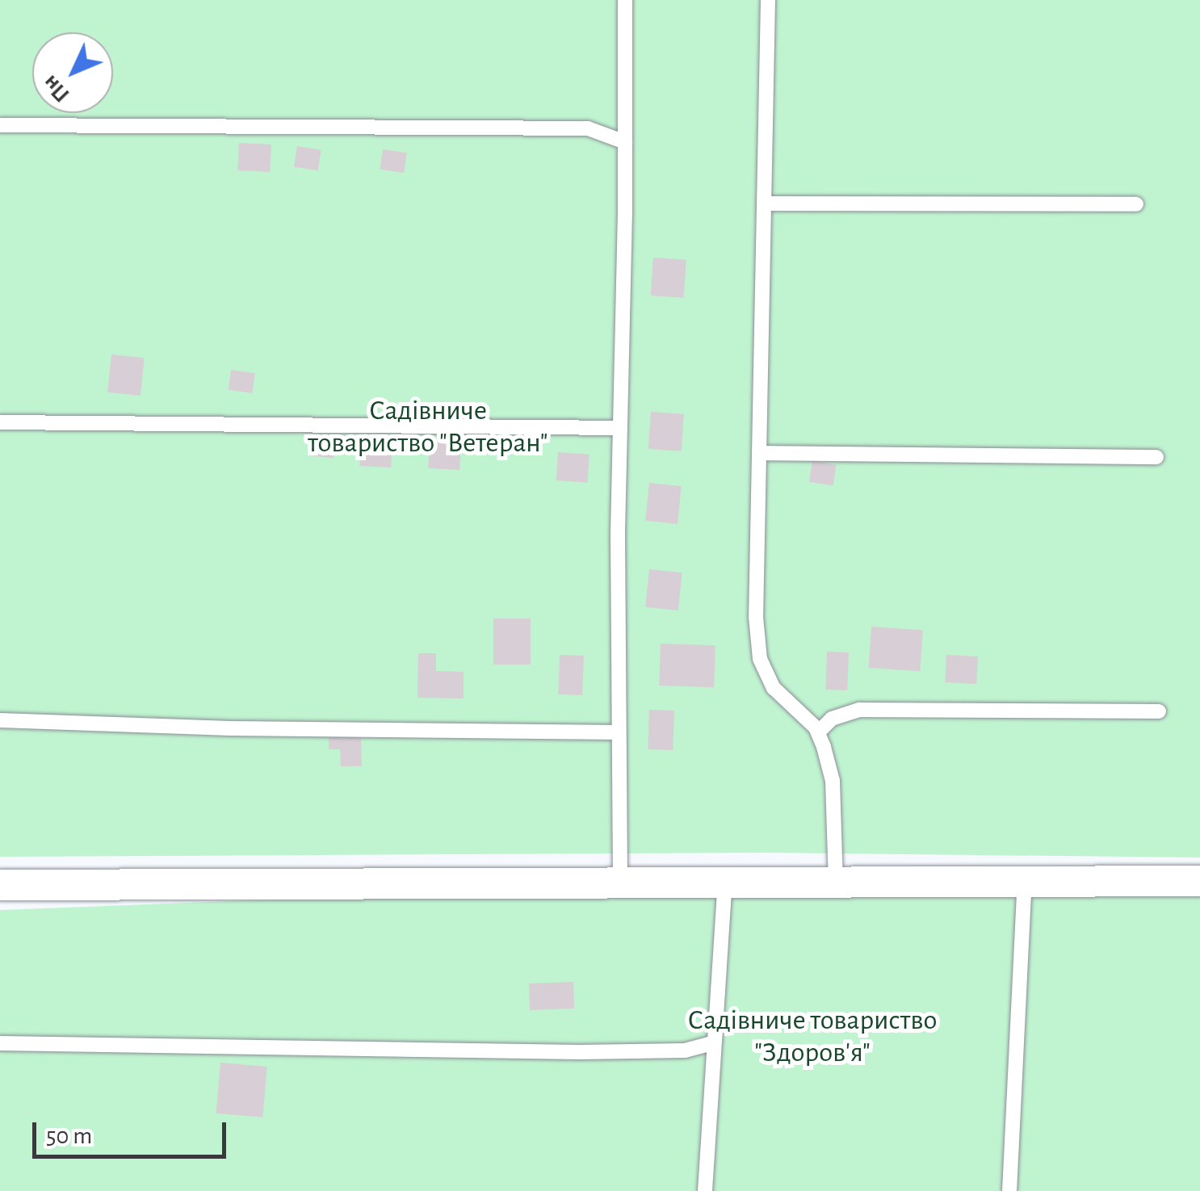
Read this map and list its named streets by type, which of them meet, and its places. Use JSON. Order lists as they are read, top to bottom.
{
  "parks": ["Садівниче товариство \"Ветеран\"", "Садівниче товариство \"Здоров'я\""],
  "scale_bar": "50 m",
  "north": "bottom left"
}
